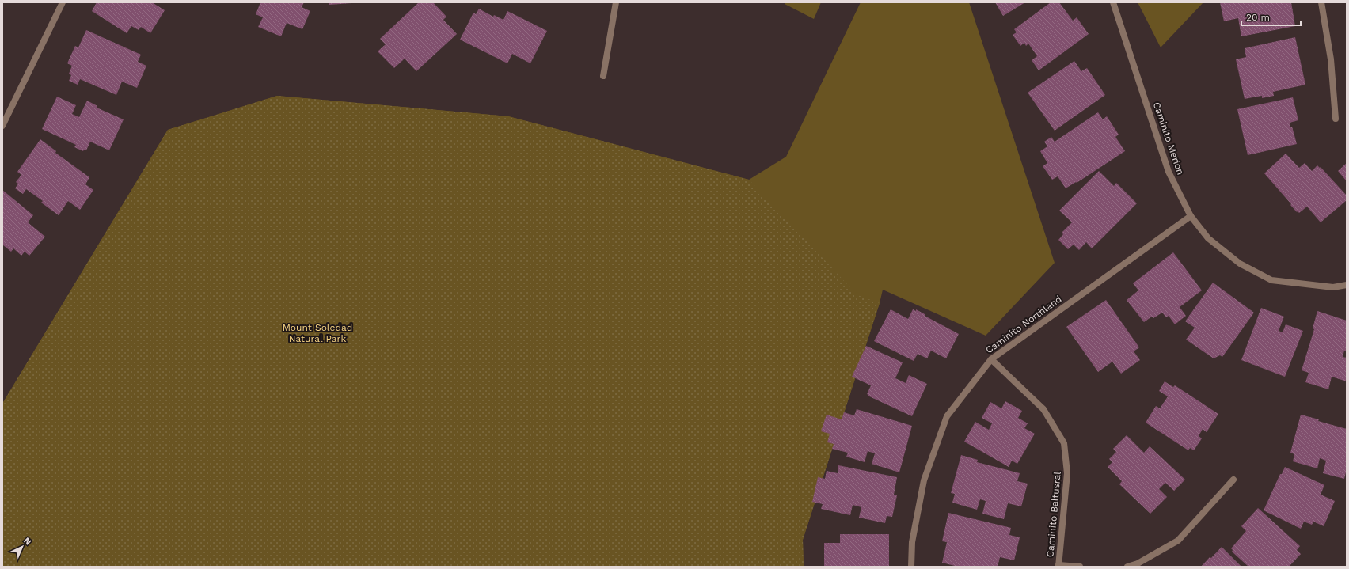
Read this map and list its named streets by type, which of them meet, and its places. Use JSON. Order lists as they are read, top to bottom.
{
  "streets": {
    "street": ["Caminito Merion", "Caminito Northland", "Caminito Baltusral"]
  },
  "crossings": [
    ["Caminito Merion", "Caminito Northland"],
    ["Caminito Northland", "Caminito Baltusral"]
  ],
  "parks": ["Mount Soledad Natural Park"],
  "scale_bar": "20 m",
  "north": "top right"
}
